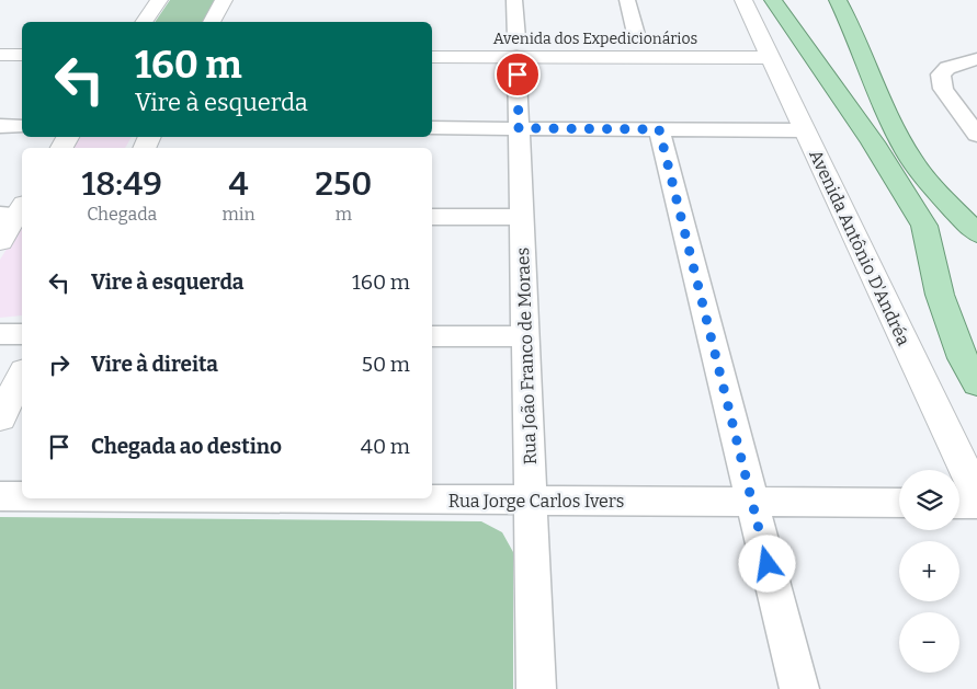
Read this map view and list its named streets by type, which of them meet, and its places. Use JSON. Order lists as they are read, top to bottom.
{
  "streets": {
    "street": [
      "Avenida dos Expedicionários",
      "Avenida Antônio D'Andréa",
      "Rua João Franco de Moraes",
      "Rua Jorge Carlos Ivers"
    ]
  },
  "crossings": [
    ["Avenida dos Expedicionários", "Avenida Antônio D'Andréa"],
    ["Avenida dos Expedicionários", "Rua João Franco de Moraes"],
    ["Rua João Franco de Moraes", "Rua Jorge Carlos Ivers"]
  ],
  "page": {
    "turn": ["160 m", "Vire à esquerda"],
    "eta": [
      "18:49",
      "Chegada",
      "4",
      "min",
      "250",
      "m"
    ],
    "list": [
      {
        "name": "Vire à esquerda",
        "value": "160 m"
      },
      {
        "name": "Vire à direita",
        "value": "50 m"
      },
      {
        "name": "Chegada ao destino",
        "value": "40 m"
      }
    ],
    "map_buttons": ["+", "−"]
  }
}
